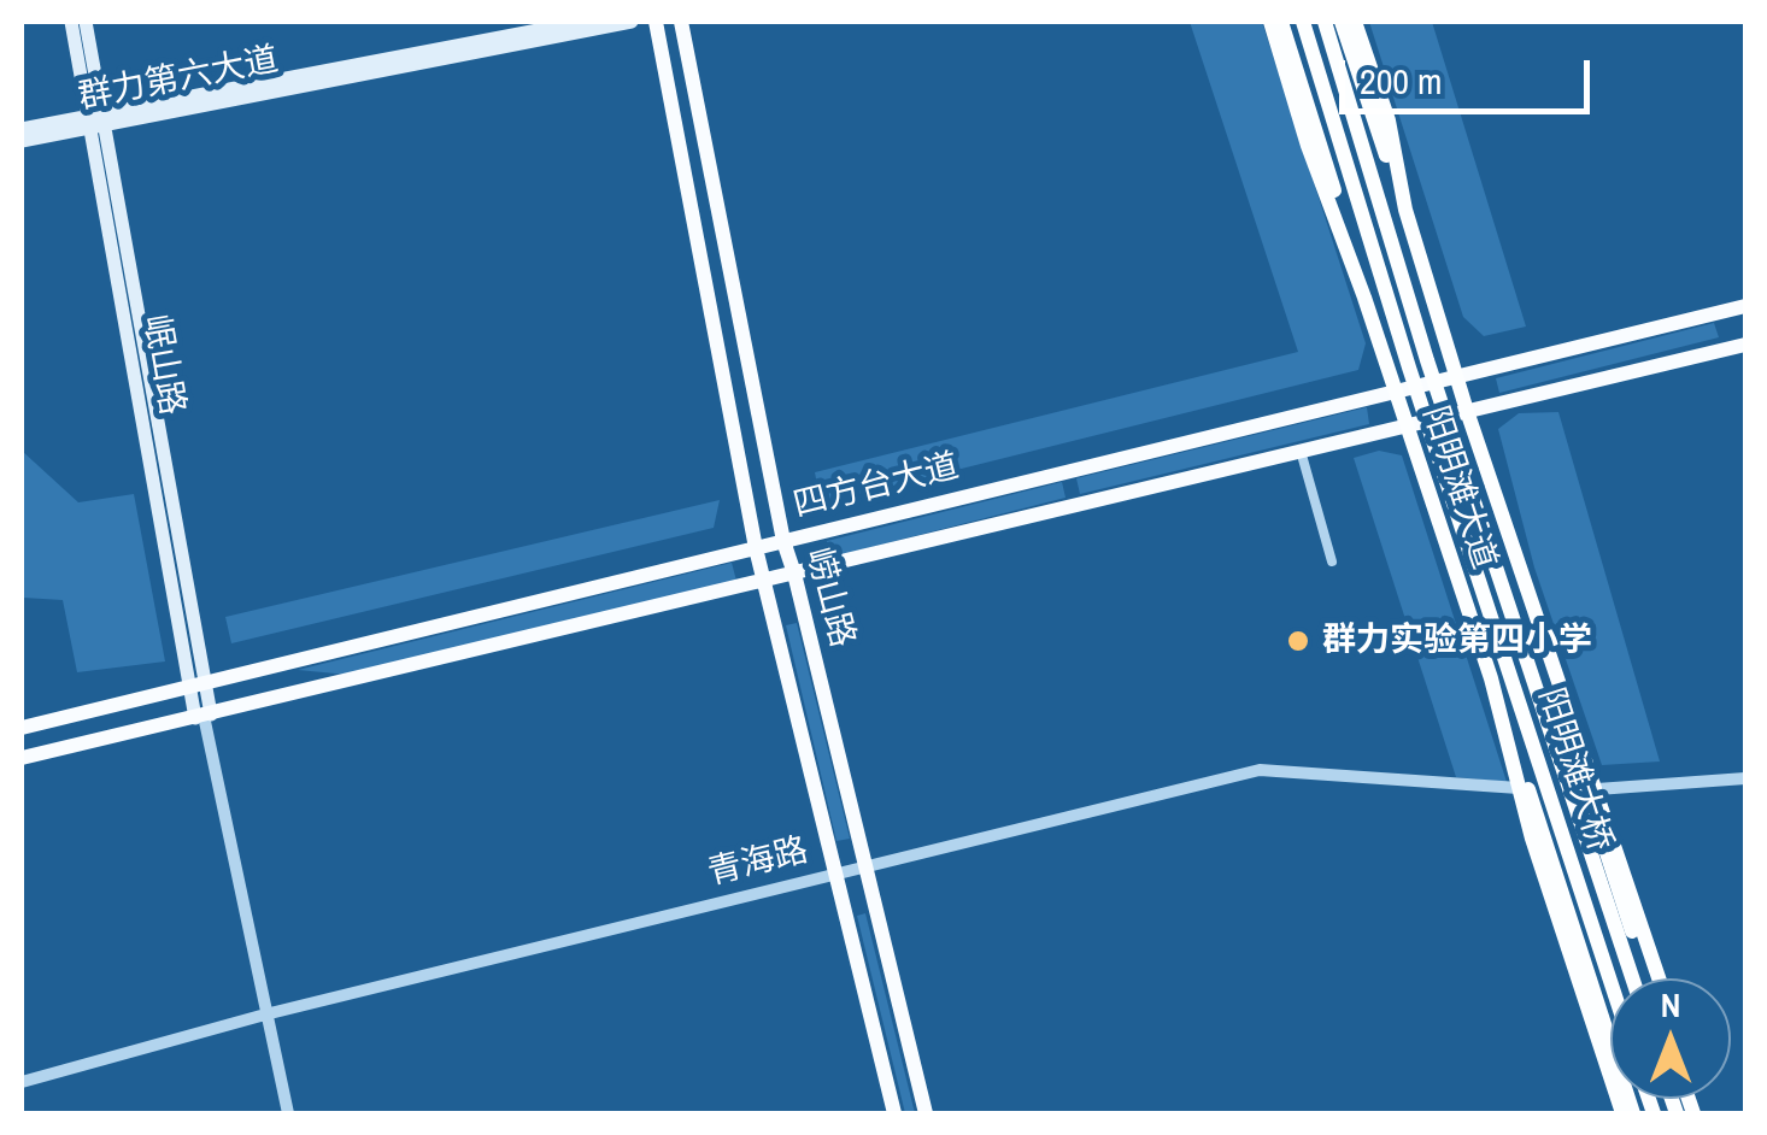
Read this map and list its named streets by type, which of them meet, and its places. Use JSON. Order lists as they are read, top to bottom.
{
  "streets": {
    "highway": ["阳明滩大道", "阳明滩大桥"],
    "main road": [
      "群力第六大道",
      "岷山路",
      "四方台大道",
      "崂山路"
    ],
    "street": ["青海路"]
  },
  "crossings": [
    ["群力第六大道", "岷山路"],
    ["岷山路", "四方台大道"],
    ["岷山路", "青海路"],
    ["四方台大道", "阳明滩大道"],
    ["四方台大道", "崂山路"],
    ["阳明滩大道", "青海路"],
    ["崂山路", "青海路"]
  ],
  "places": ["群力实验第四小学"],
  "scale_bar": "200 m",
  "north": "top"
}
